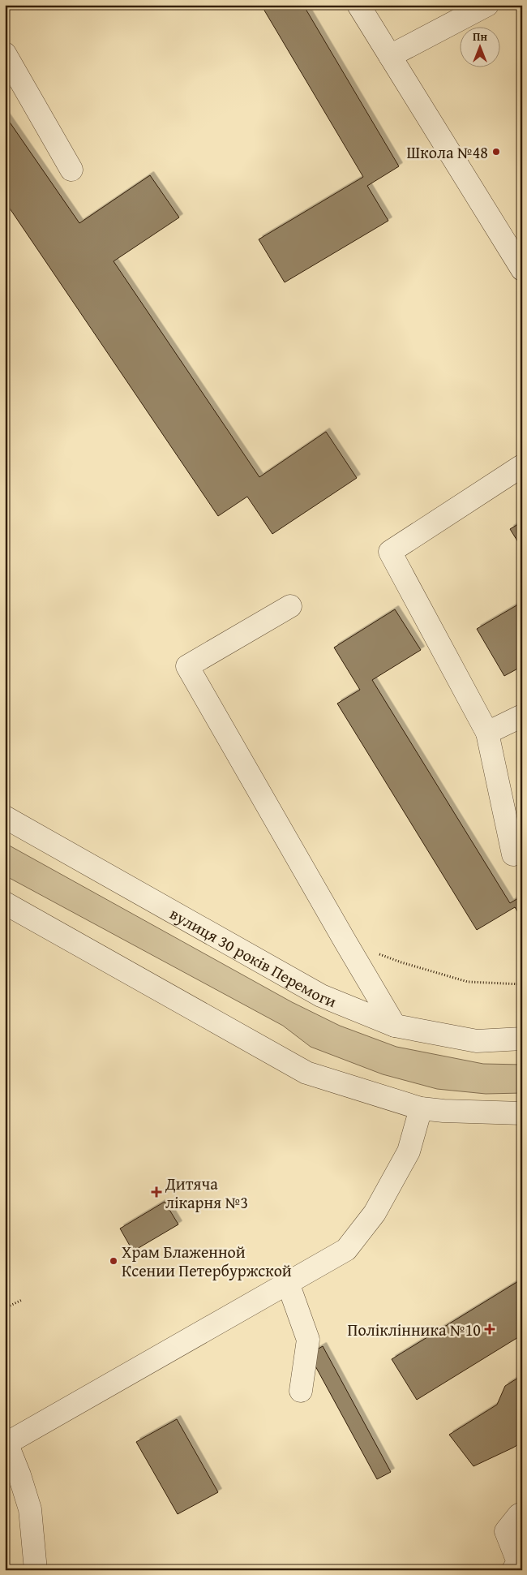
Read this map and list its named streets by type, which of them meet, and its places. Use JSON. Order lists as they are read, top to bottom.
{
  "streets": {
    "street": ["вулиця 30 років Перемоги"]
  },
  "places": {
    "other": ["Школа №48", "Храм Блаженной Ксении Петербуржской"],
    "health": ["Дитяча лікарня №3", "Поліклінника №10"]
  },
  "north": "top"
}
